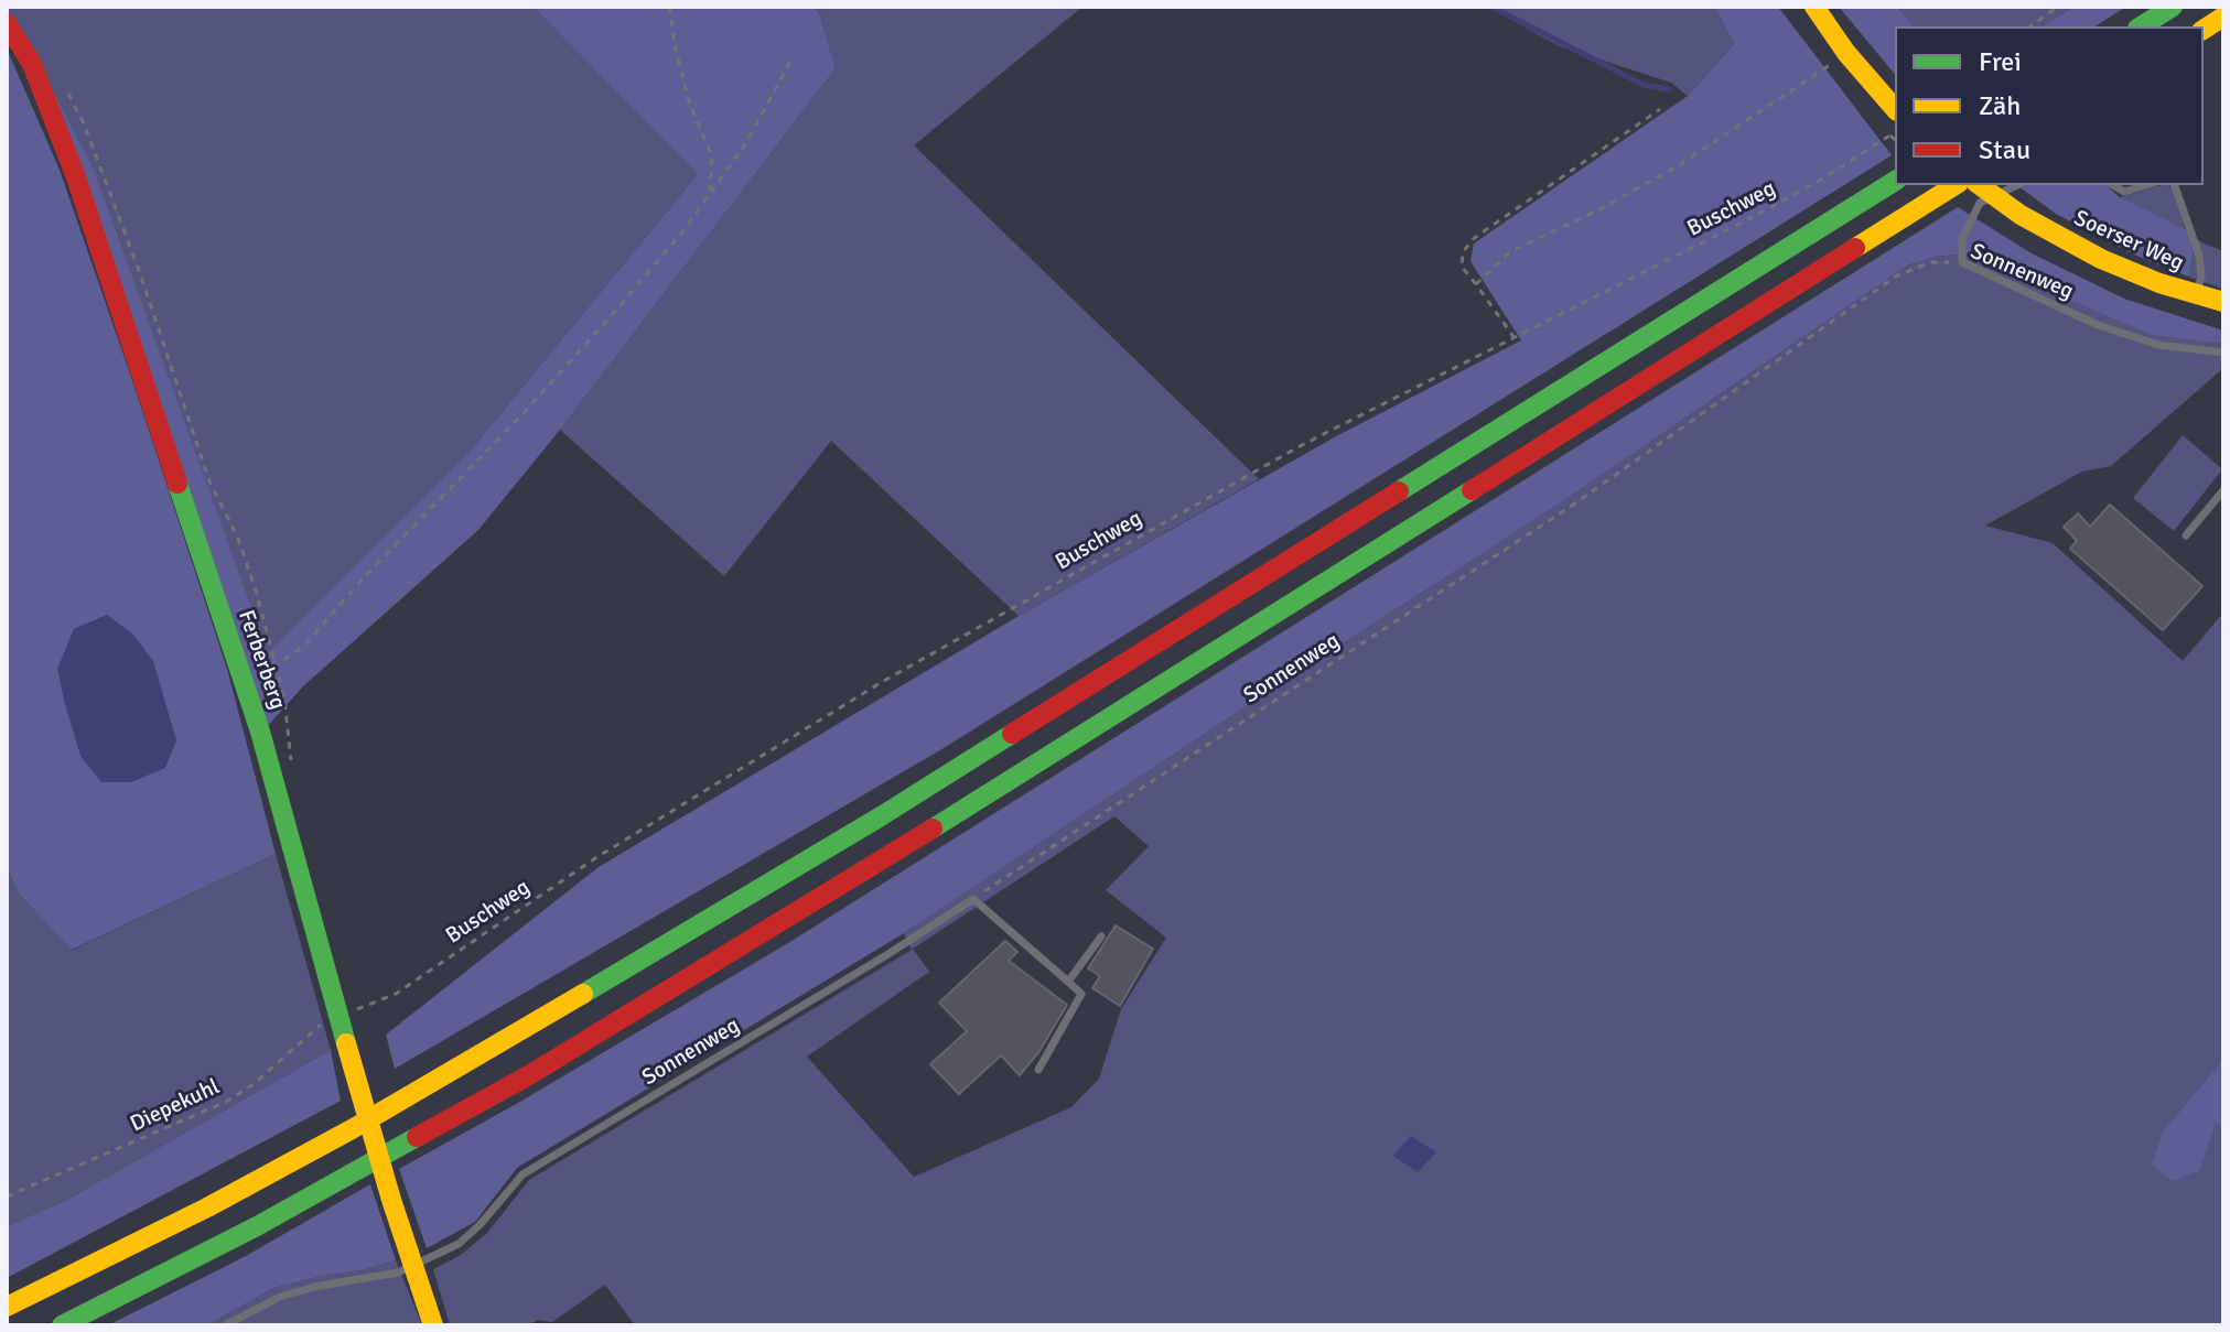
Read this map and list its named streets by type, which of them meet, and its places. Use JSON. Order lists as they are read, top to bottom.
{
  "streets": {
    "main road": ["Soerser Weg", "Ferberberg"],
    "lane": ["Sonnenweg"],
    "path": ["Buschweg", "Diepekuhl"]
  },
  "crossings": [
    ["Buschweg", "Ferberberg"],
    ["Buschweg", "Diepekuhl"],
    ["Sonnenweg", "Ferberberg"],
    ["Ferberberg", "Diepekuhl"]
  ],
  "legend": ["Frei", "Zäh", "Stau"]
}
